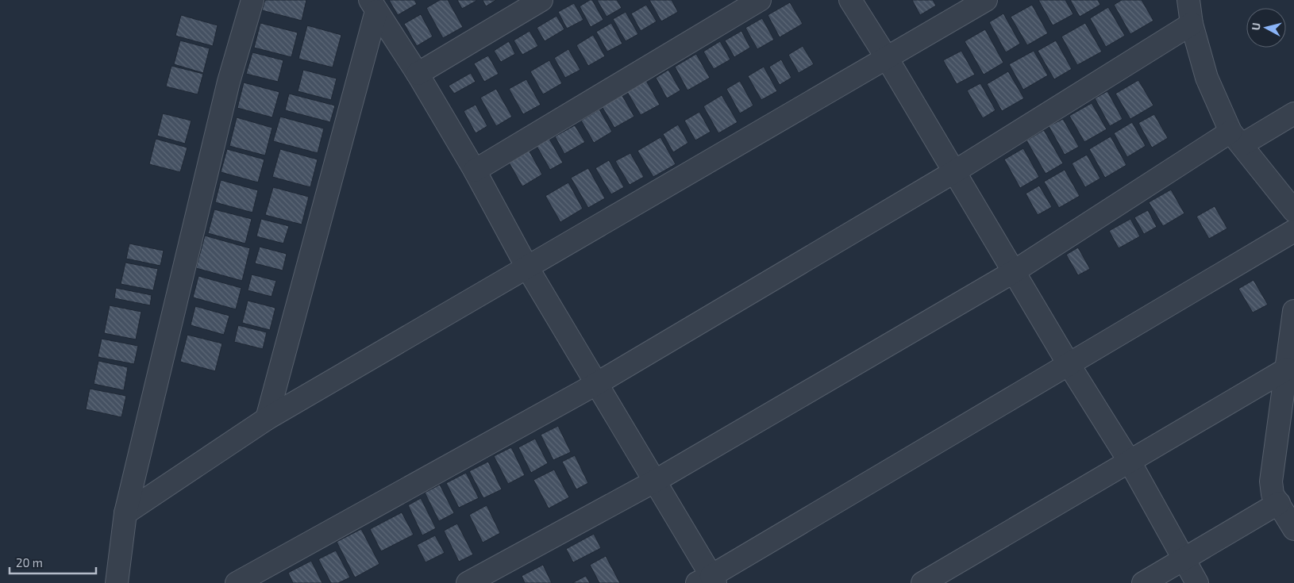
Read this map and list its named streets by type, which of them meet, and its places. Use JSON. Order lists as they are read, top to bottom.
{
  "scale_bar": "20 m",
  "north": "left"
}
